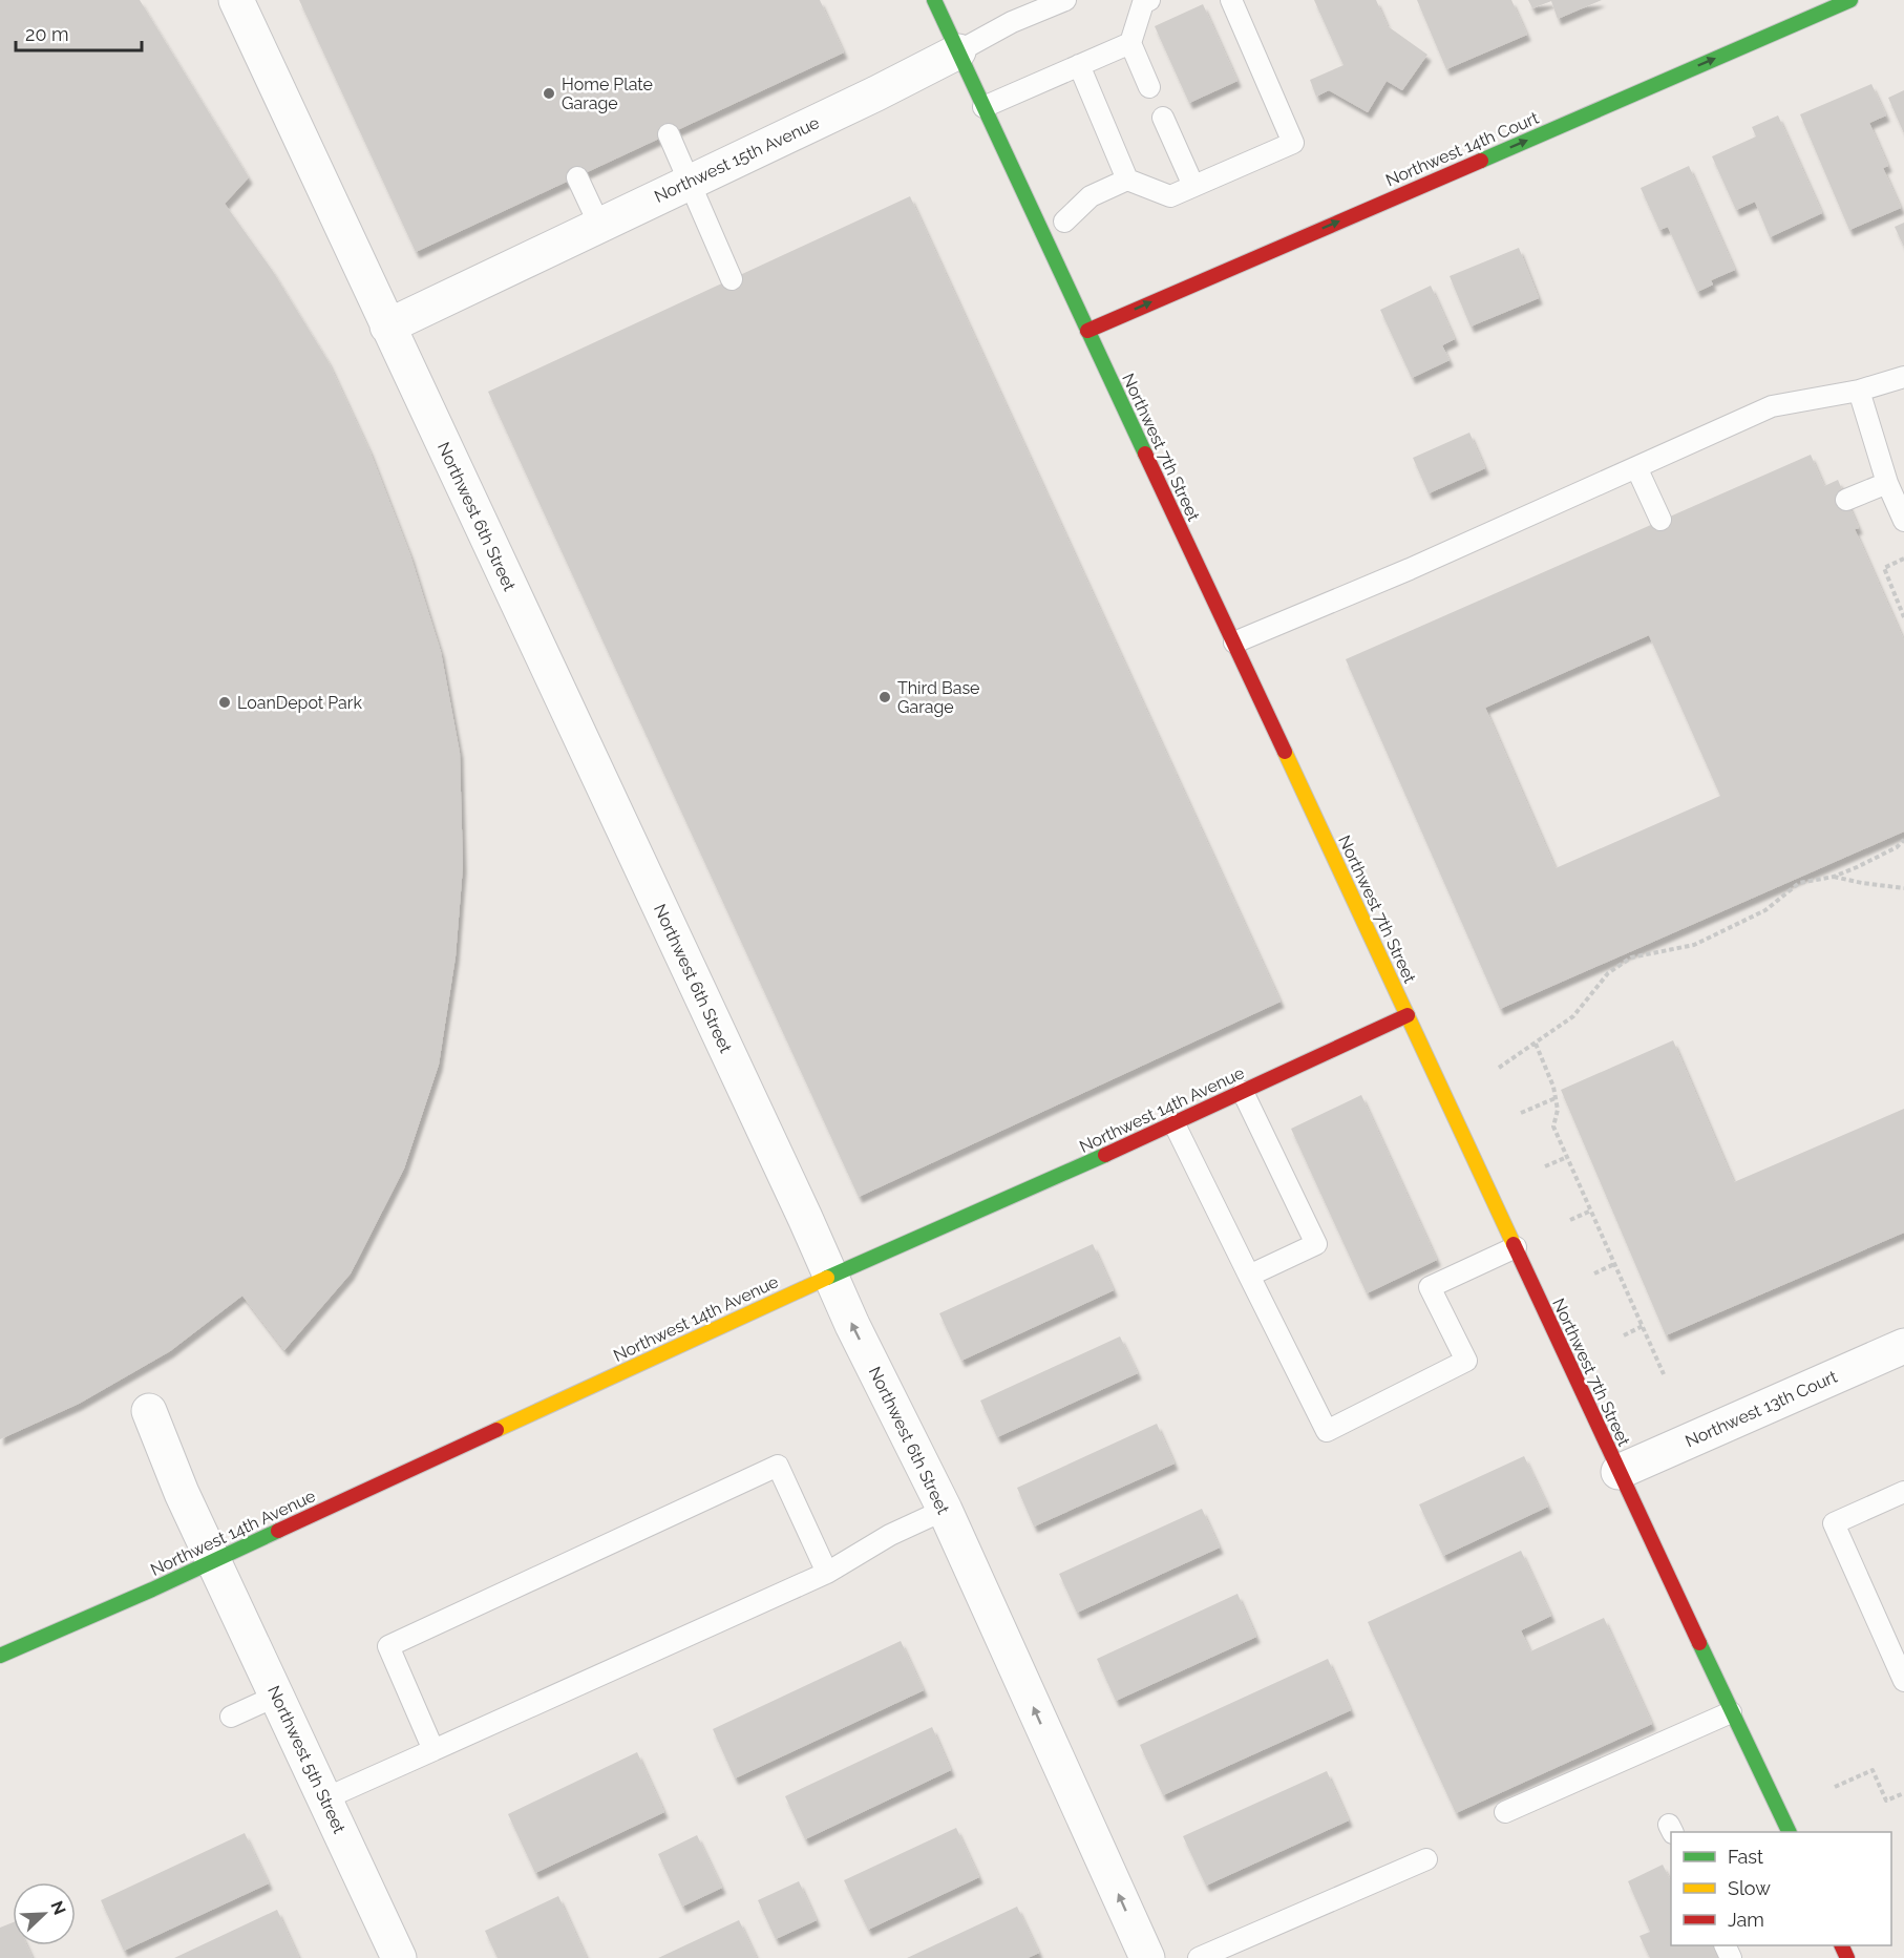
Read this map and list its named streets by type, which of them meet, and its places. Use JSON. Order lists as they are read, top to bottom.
{
  "streets": {
    "street": [
      "Northwest 14th Court",
      "Northwest 15th Avenue",
      "Northwest 7th Street",
      "Northwest 6th Street",
      "Northwest 14th Avenue",
      "Northwest 13th Court",
      "Northwest 5th Street"
    ]
  },
  "crossings": [
    ["Northwest 14th Court", "Northwest 7th Street"],
    ["Northwest 15th Avenue", "Northwest 7th Street"],
    ["Northwest 15th Avenue", "Northwest 6th Street"],
    ["Northwest 7th Street", "Northwest 14th Avenue"],
    ["Northwest 7th Street", "Northwest 13th Court"],
    ["Northwest 6th Street", "Northwest 14th Avenue"],
    ["Northwest 14th Avenue", "Northwest 5th Street"]
  ],
  "one_way": ["Northwest 14th Court"],
  "places": ["Home Plate Garage", "Third Base Garage", "LoanDepot Park"],
  "legend": ["Fast", "Slow", "Jam"],
  "scale_bar": "20 m",
  "north": "top right"
}
